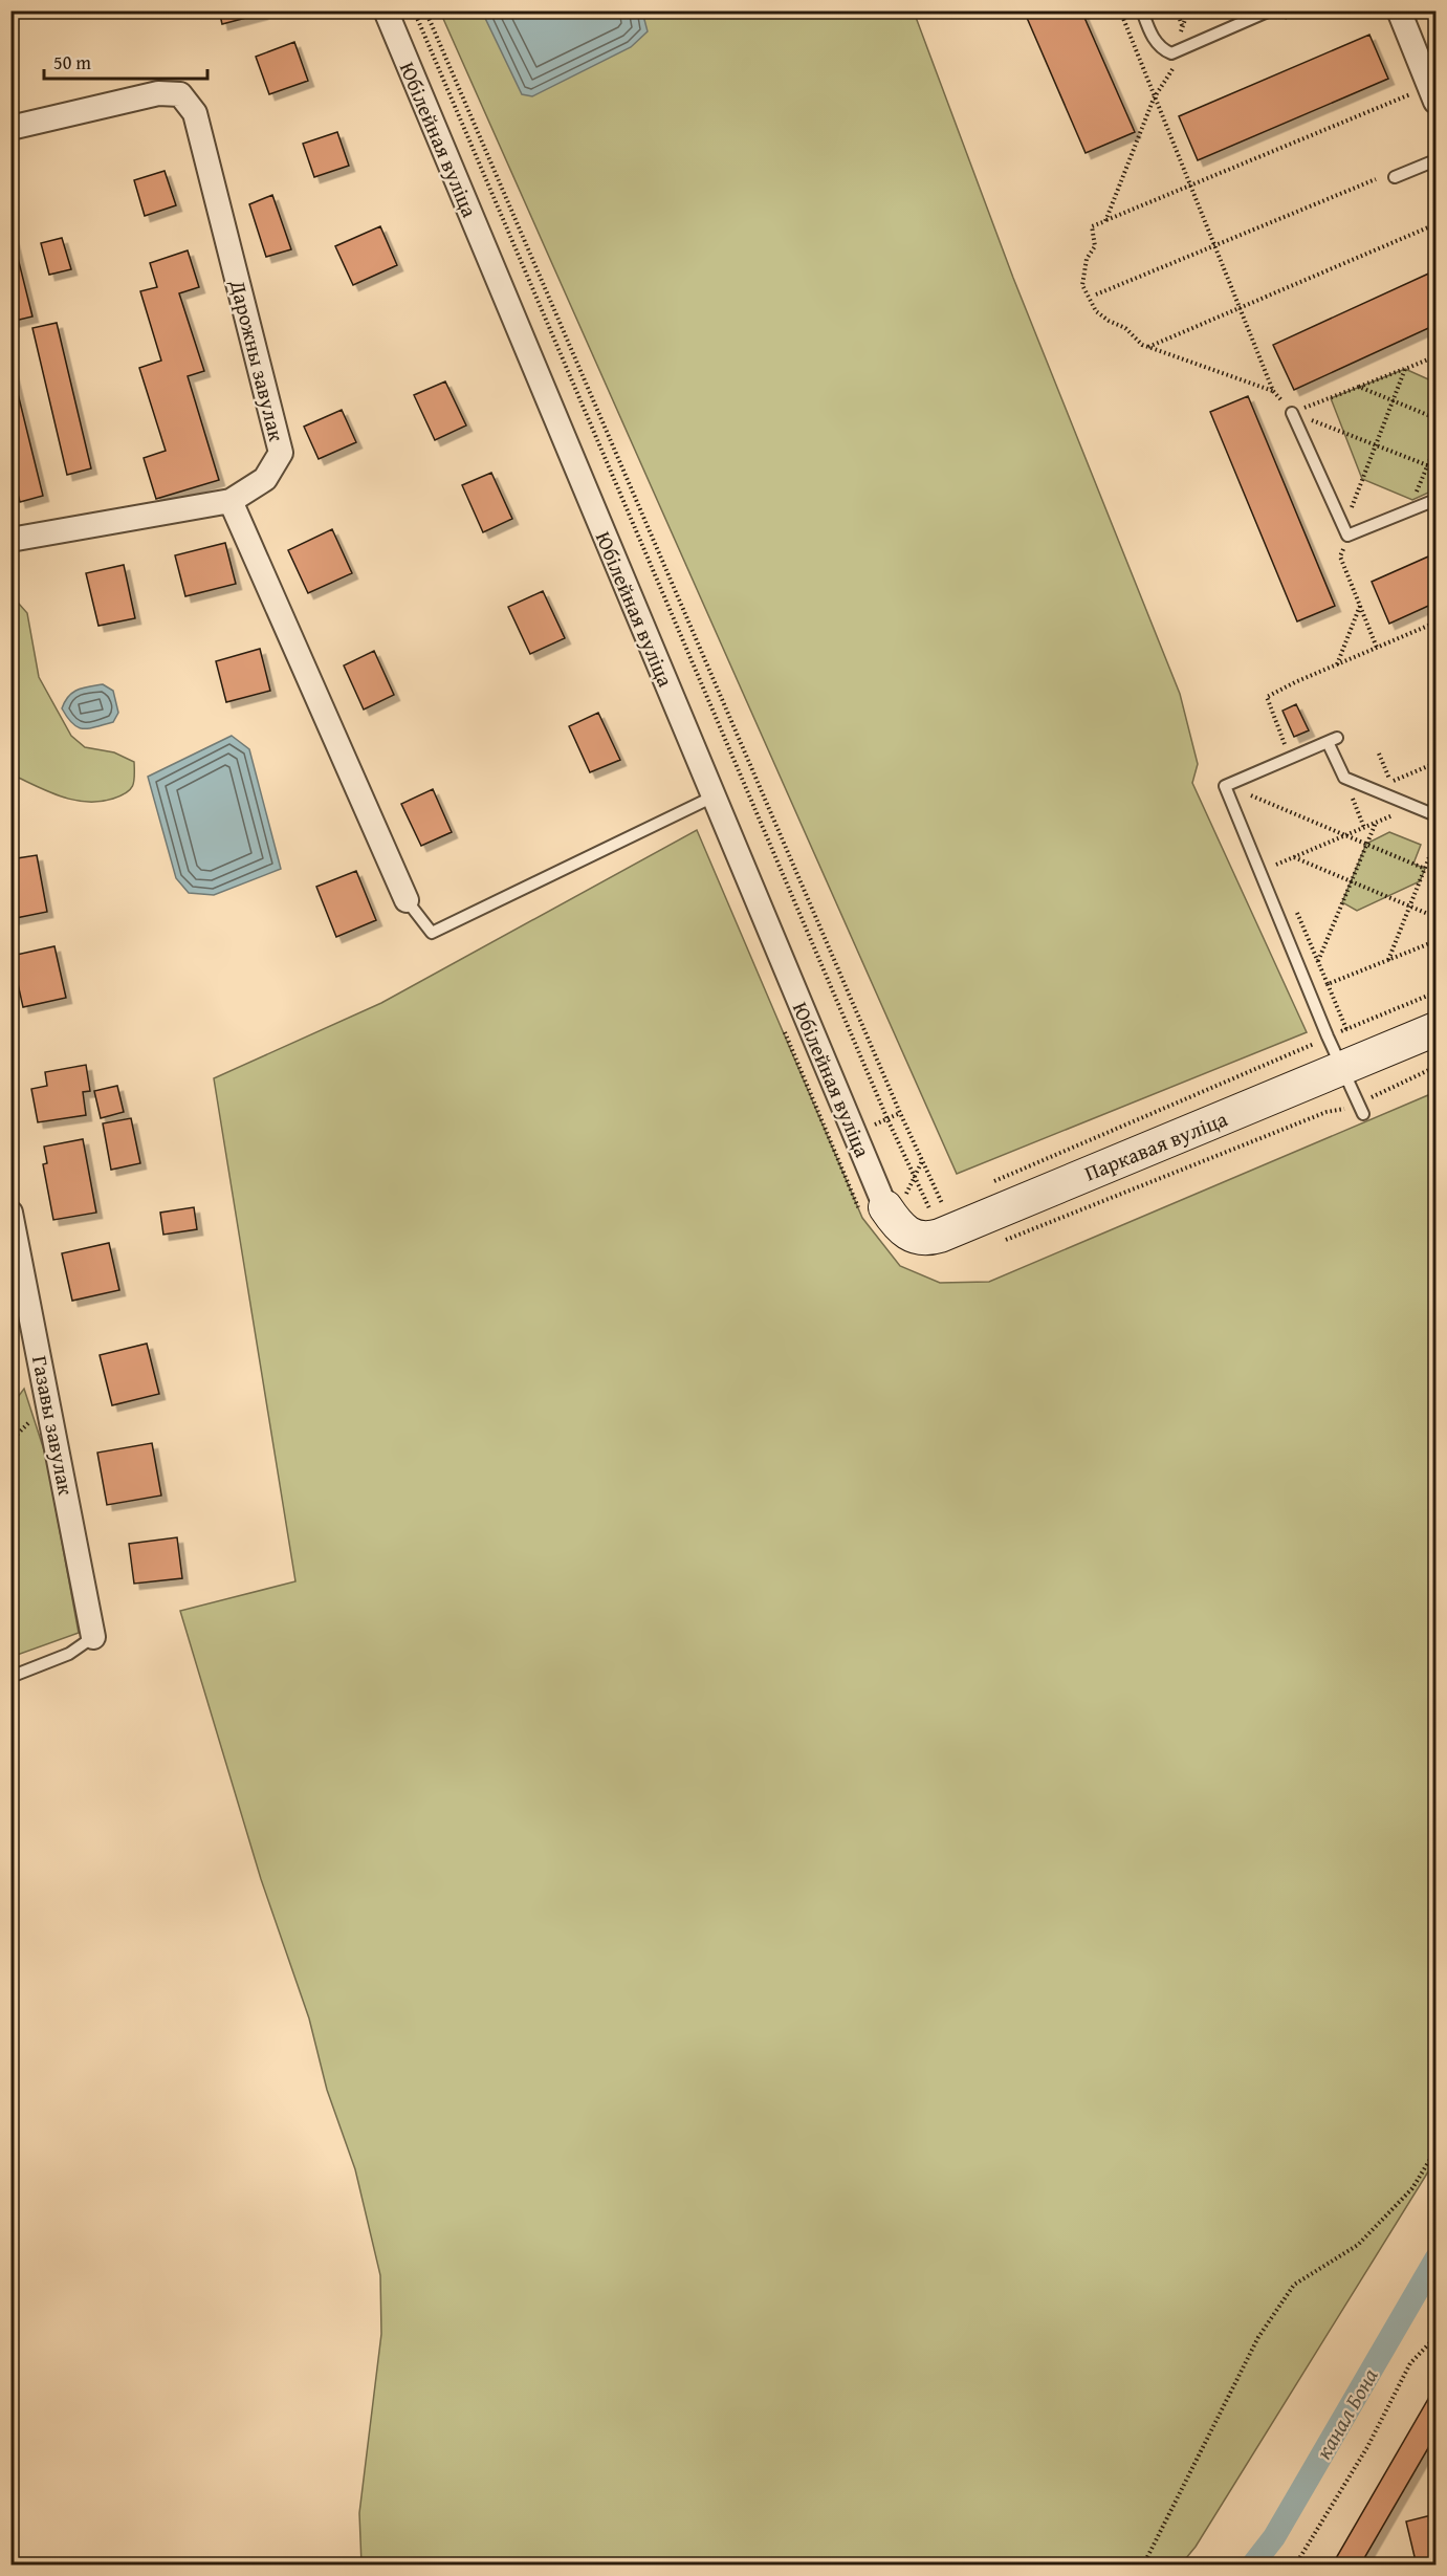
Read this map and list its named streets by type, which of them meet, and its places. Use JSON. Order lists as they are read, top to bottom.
{
  "streets": {
    "street": [
      "Юбілейная вуліца",
      "Дарожны завулак",
      "Паркавая вуліца",
      "Газавы завулак"
    ]
  },
  "crossings": [
    ["Юбілейная вуліца", "Паркавая вуліца"]
  ],
  "water": ["канал Бона"],
  "scale_bar": "50 m"
}
